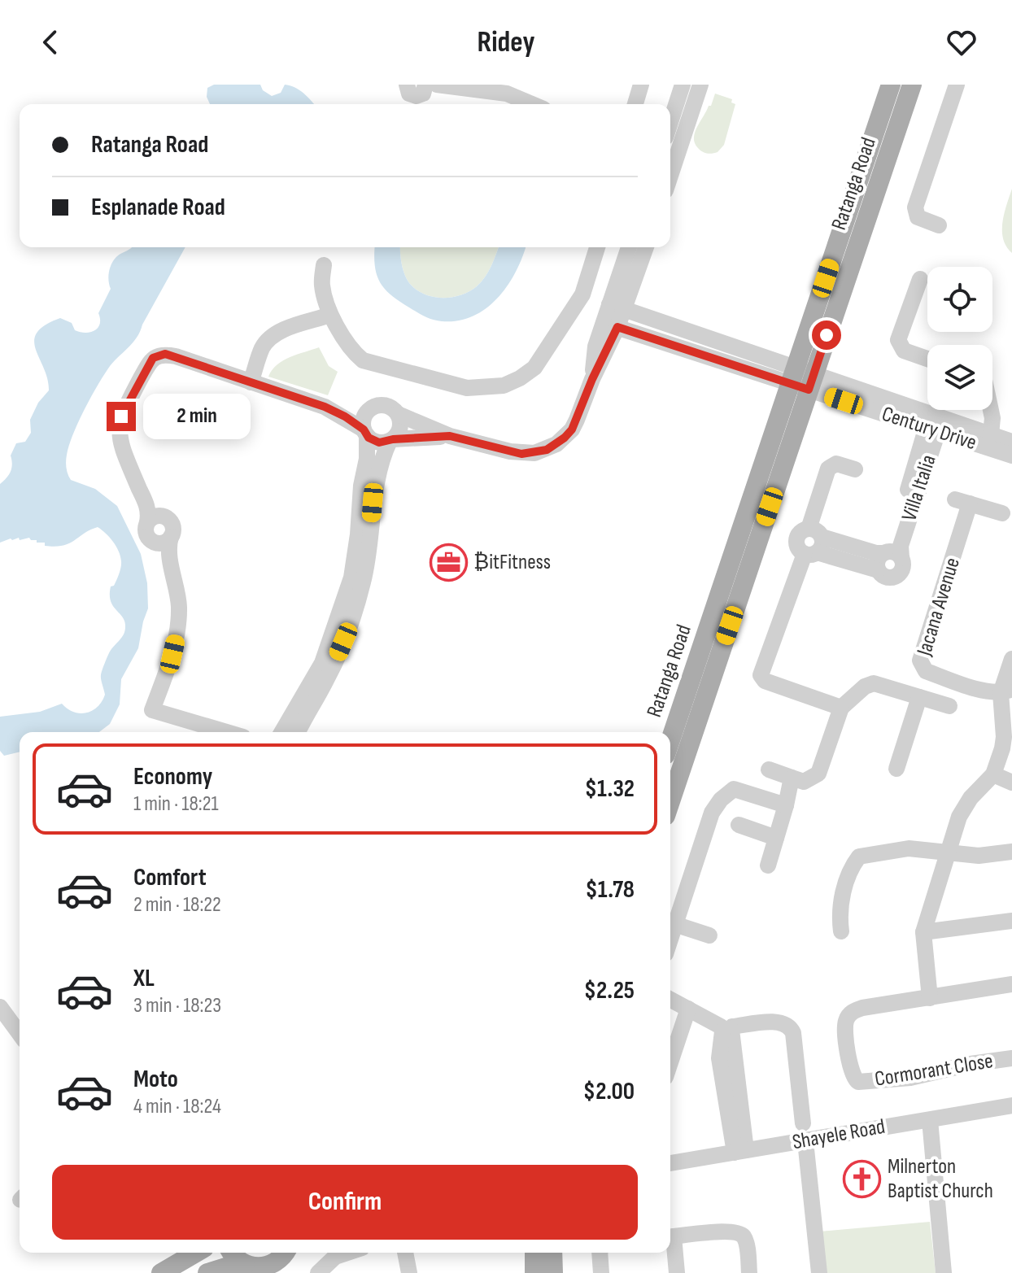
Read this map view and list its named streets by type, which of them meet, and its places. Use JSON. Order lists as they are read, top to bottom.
{
  "streets": {
    "main road": ["Ratanga Road"],
    "street": [
      "Century Drive",
      "Villa Italia",
      "Jacana Avenue",
      "Cormorant Close",
      "Shayele Road"
    ]
  },
  "crossings": [
    ["Ratanga Road", "Century Drive"],
    ["Century Drive", "Villa Italia"]
  ],
  "places": {
    "office": ["₿itFitness"],
    "church": ["Milnerton Baptist Church"]
  },
  "page": {
    "header": "Ridey",
    "banner": ["Ratanga Road", "Esplanade Road"],
    "bubble": "2 min",
    "list": [
      {
        "name": "Economy",
        "note": "1 min · 18:21",
        "value": "$1.32"
      },
      {
        "name": "Comfort",
        "note": "2 min · 18:22",
        "value": "$1.78"
      },
      {
        "name": "XL",
        "note": "3 min · 18:23",
        "value": "$2.25"
      },
      {
        "name": "Moto",
        "note": "4 min · 18:24",
        "value": "$2.00"
      }
    ],
    "buttons": "Confirm"
  }
}
